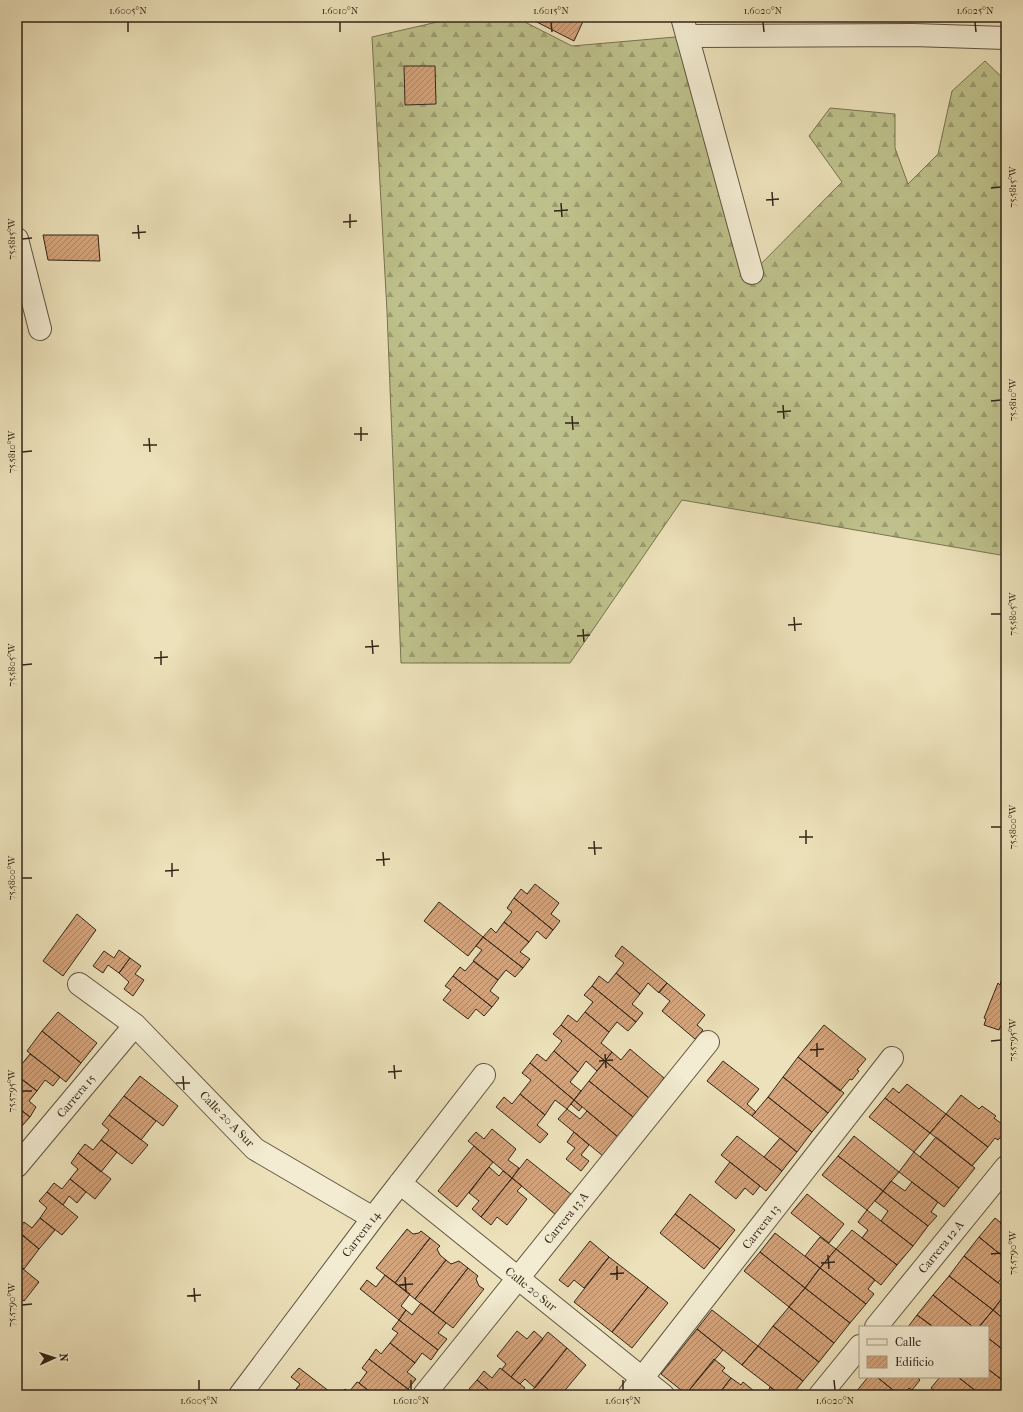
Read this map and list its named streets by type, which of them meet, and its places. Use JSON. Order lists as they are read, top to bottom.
{
  "streets": {
    "street": [
      "Carrera 15",
      "Calle 20 A Sur",
      "Carrera 13 A",
      "Carrera 13",
      "Carrera 14",
      "Carrera 12 A",
      "Calle 20 Sur"
    ]
  },
  "crossings": [
    ["Carrera 15", "Calle 20 A Sur"],
    ["Calle 20 A Sur", "Carrera 14"],
    ["Carrera 13 A", "Calle 20 Sur"],
    ["Carrera 13", "Calle 20 Sur"],
    ["Carrera 14", "Calle 20 Sur"]
  ],
  "legend": ["Calle", "Edificio"],
  "north": "right",
  "coordinates": [
    "1.6005°N",
    "1.6010°N",
    "1.6015°N",
    "1.6020°N",
    "1.6025°N",
    "75.5815°W",
    "75.5810°W",
    "75.5805°W",
    "75.5800°W",
    "75.5795°W",
    "75.5790°W"
  ]
}
